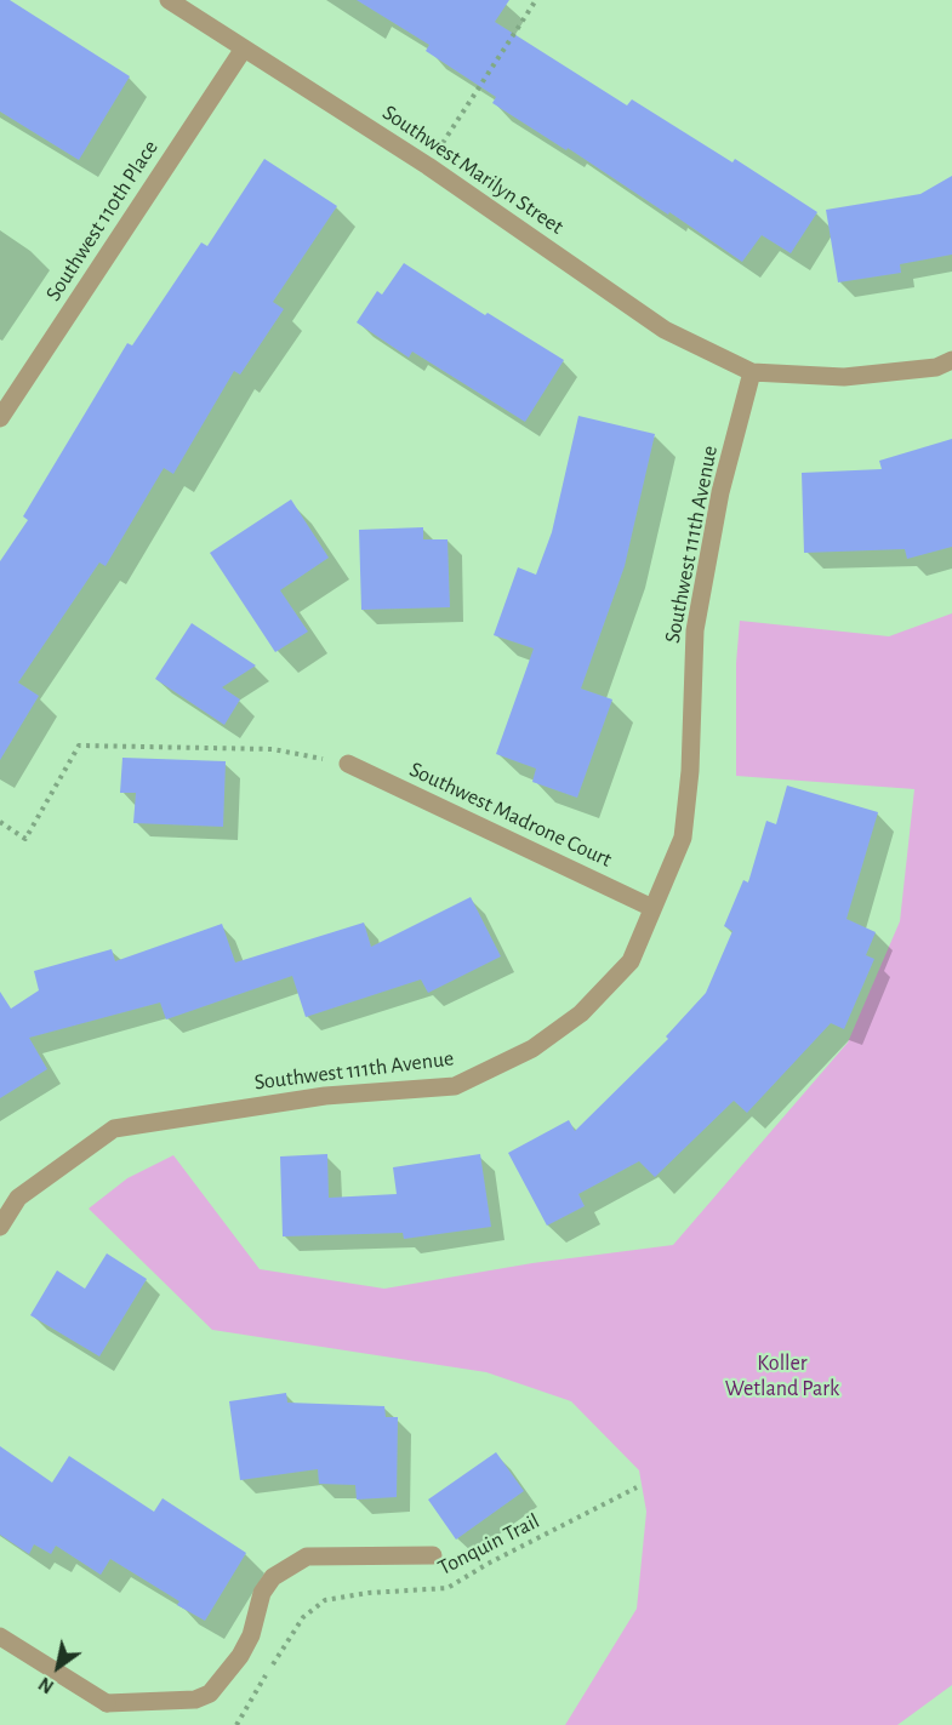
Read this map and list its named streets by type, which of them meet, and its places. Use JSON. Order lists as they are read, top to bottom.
{
  "streets": {
    "street": [
      "Southwest Marilyn Street",
      "Southwest 110th Place",
      "Southwest 111th Avenue",
      "Southwest Madrone Court"
    ],
    "path": ["Tonquin Trail"]
  },
  "crossings": [
    ["Southwest Marilyn Street", "Southwest 110th Place"],
    ["Southwest Marilyn Street", "Southwest 111th Avenue"],
    ["Southwest 111th Avenue", "Southwest Madrone Court"]
  ],
  "parks": ["Koller Wetland Park"],
  "north": "bottom left"
}
